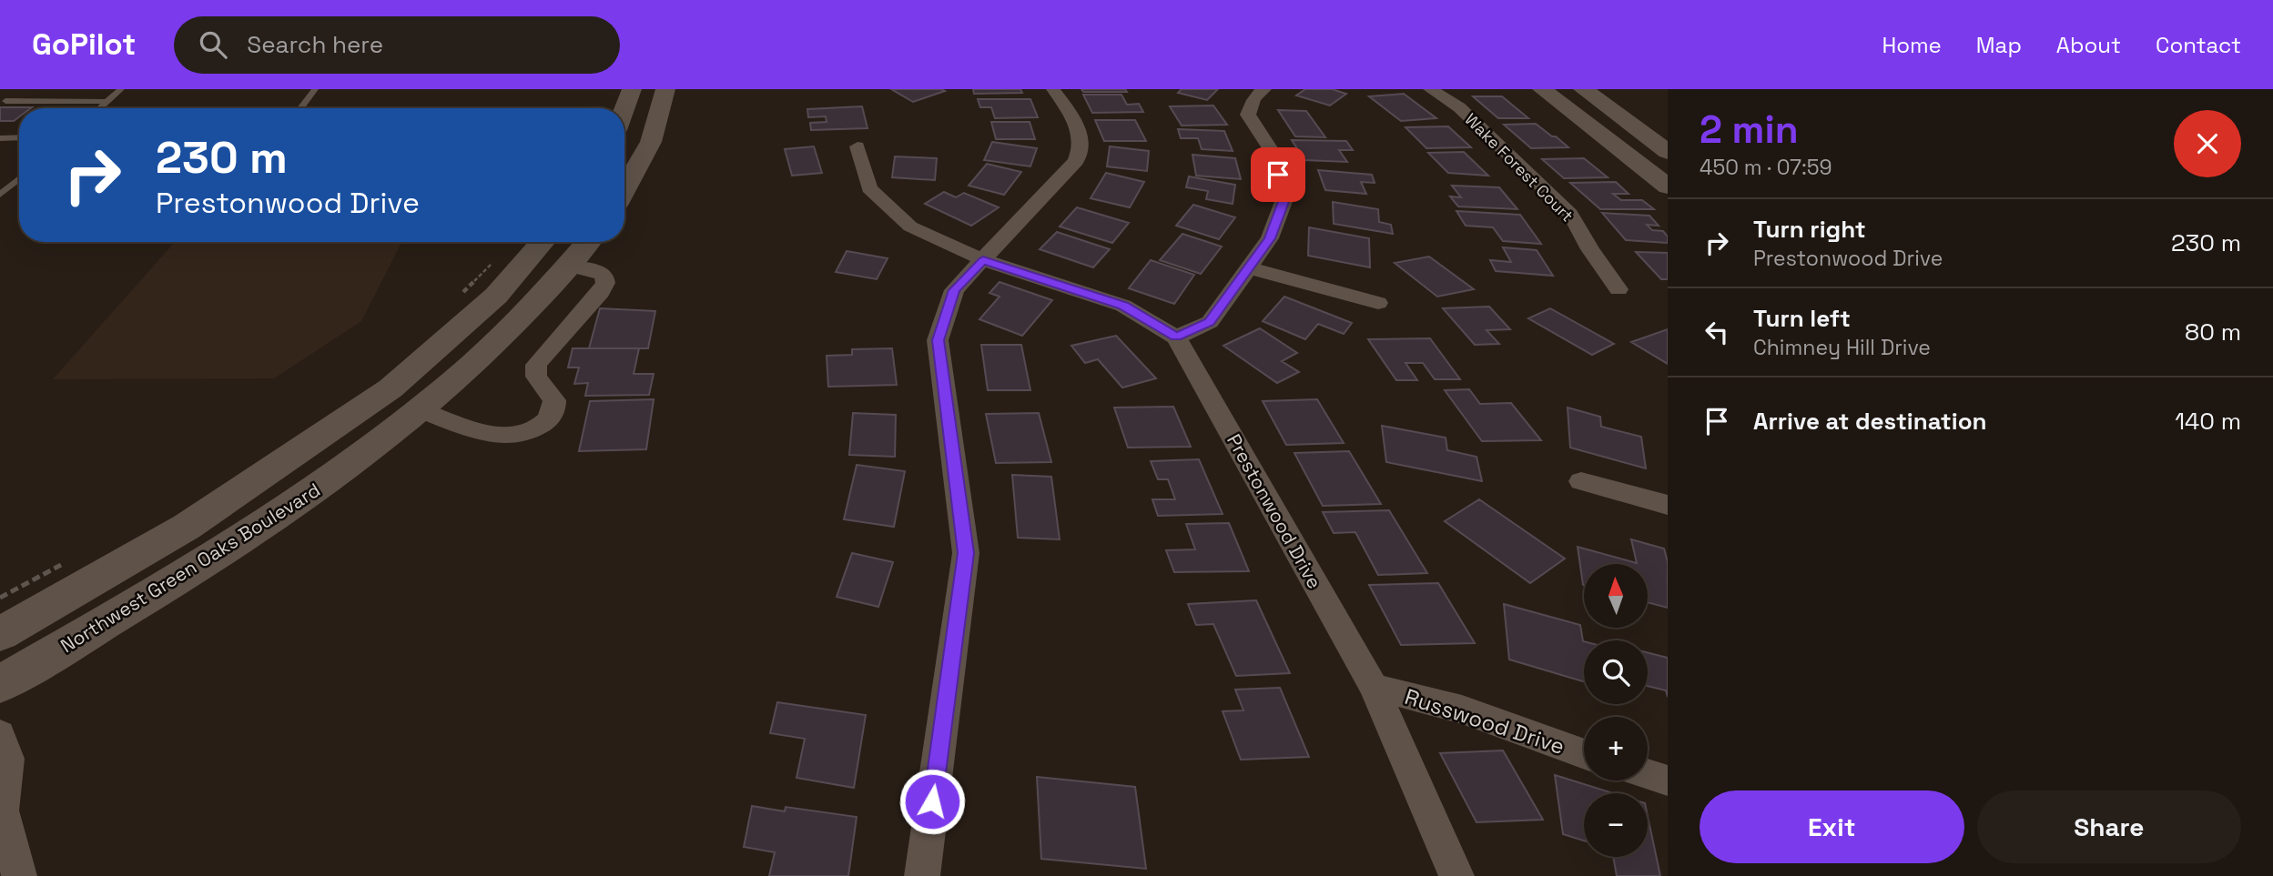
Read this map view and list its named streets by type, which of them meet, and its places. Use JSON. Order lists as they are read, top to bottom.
{
  "streets": {
    "main road": ["Northwest Green Oaks Boulevard"],
    "street": ["Wake Forest Court", "Prestonwood Drive", "Russwood Drive"]
  },
  "crossings": [
    ["Prestonwood Drive", "Russwood Drive"]
  ],
  "north": "top",
  "page": {
    "header": "GoPilot",
    "search": "Search here",
    "nav": [
      "Home",
      "Map",
      "About",
      "Contact"
    ],
    "heading": ["2 min", "450 m · 07:59"],
    "turn": ["230 m", "Prestonwood Drive"],
    "list": [
      {
        "name": "Turn right",
        "note": "Prestonwood Drive",
        "value": "230 m"
      },
      {
        "name": "Turn left",
        "note": "Chimney Hill Drive",
        "value": "80 m"
      },
      {
        "name": "Arrive at destination",
        "value": "140 m"
      }
    ],
    "map_buttons": ["+", "−"],
    "buttons": ["Exit", "Share"]
  }
}
